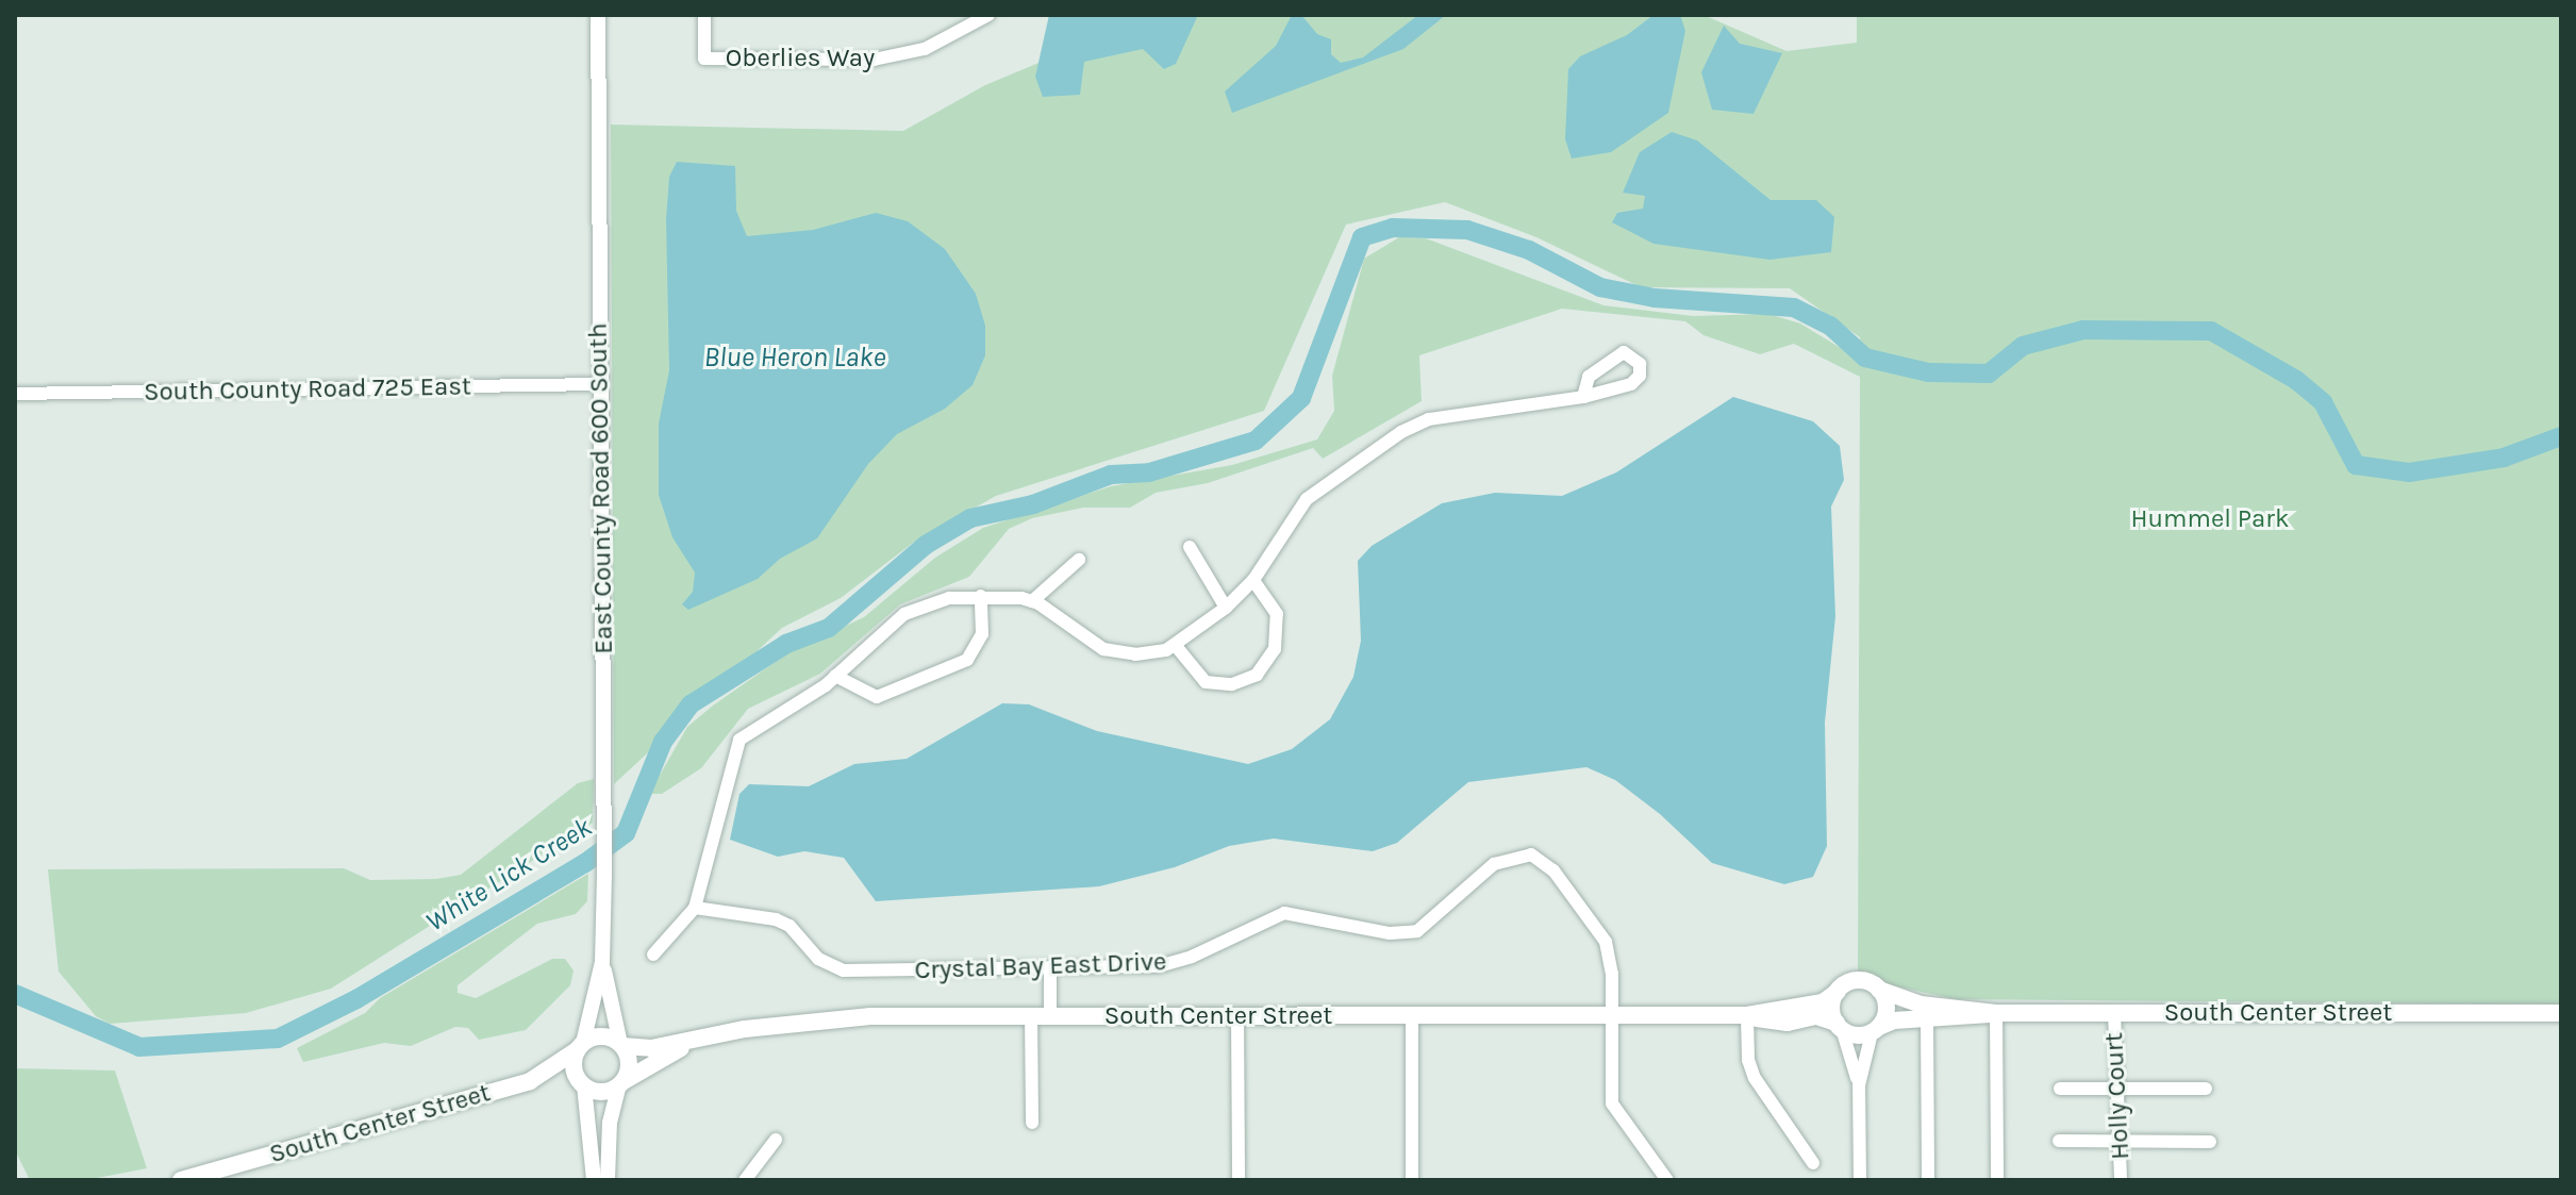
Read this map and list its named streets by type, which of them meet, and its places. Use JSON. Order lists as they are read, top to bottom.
{
  "streets": {
    "main road": ["South Center Street"],
    "street": [
      "Oberlies Way",
      "South County Road 725 East",
      "East County Road 600 South",
      "Crystal Bay East Drive",
      "Holly Court"
    ]
  },
  "crossings": [
    ["South County Road 725 East", "East County Road 600 South"],
    ["East County Road 600 South", "South Center Street"],
    ["Crystal Bay East Drive", "South Center Street"],
    ["South Center Street", "Holly Court"]
  ],
  "water": ["Blue Heron Lake", "White Lick Creek"],
  "parks": ["Hummel Park"]
}
